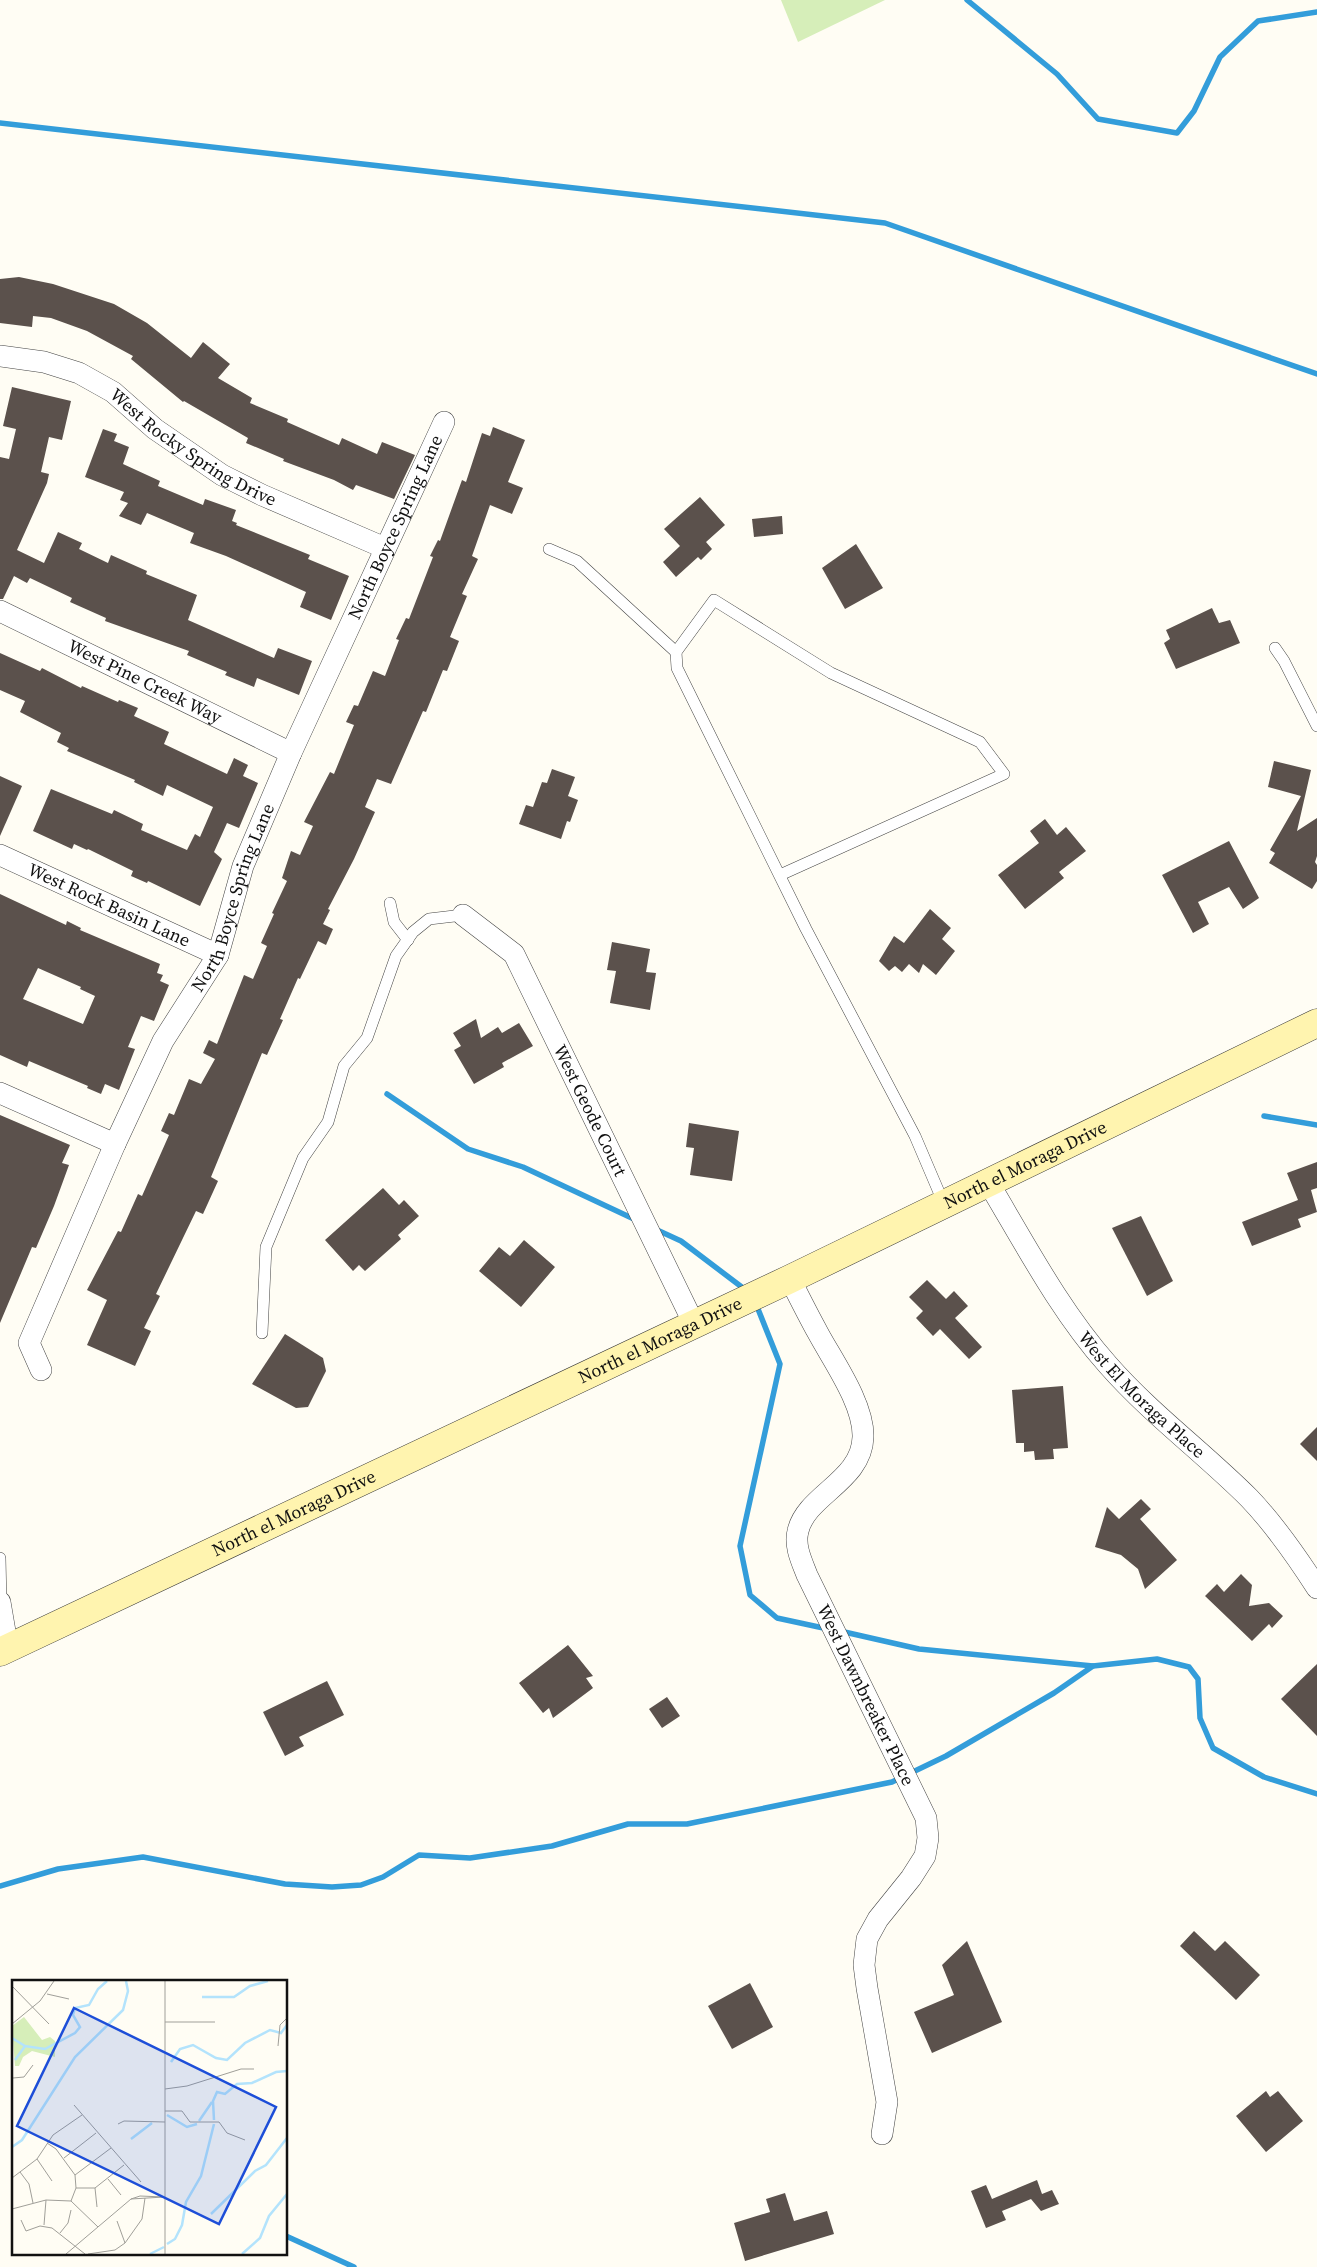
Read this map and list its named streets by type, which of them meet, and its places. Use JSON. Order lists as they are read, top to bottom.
{
  "streets": {
    "street": [
      "West Rocky Spring Drive",
      "North Boyce Spring Lane",
      "West Pine Creek Way",
      "West Rock Basin Lane",
      "West Geode Court",
      "North el Moraga Drive",
      "West El Moraga Place",
      "West Dawnbreaker Place"
    ]
  },
  "crossings": [
    ["West Rocky Spring Drive", "North Boyce Spring Lane"],
    ["North Boyce Spring Lane", "West Pine Creek Way"],
    ["North Boyce Spring Lane", "West Rock Basin Lane"],
    ["West Geode Court", "North el Moraga Drive"],
    ["North el Moraga Drive", "West El Moraga Place"],
    ["North el Moraga Drive", "West Dawnbreaker Place"]
  ]
}
